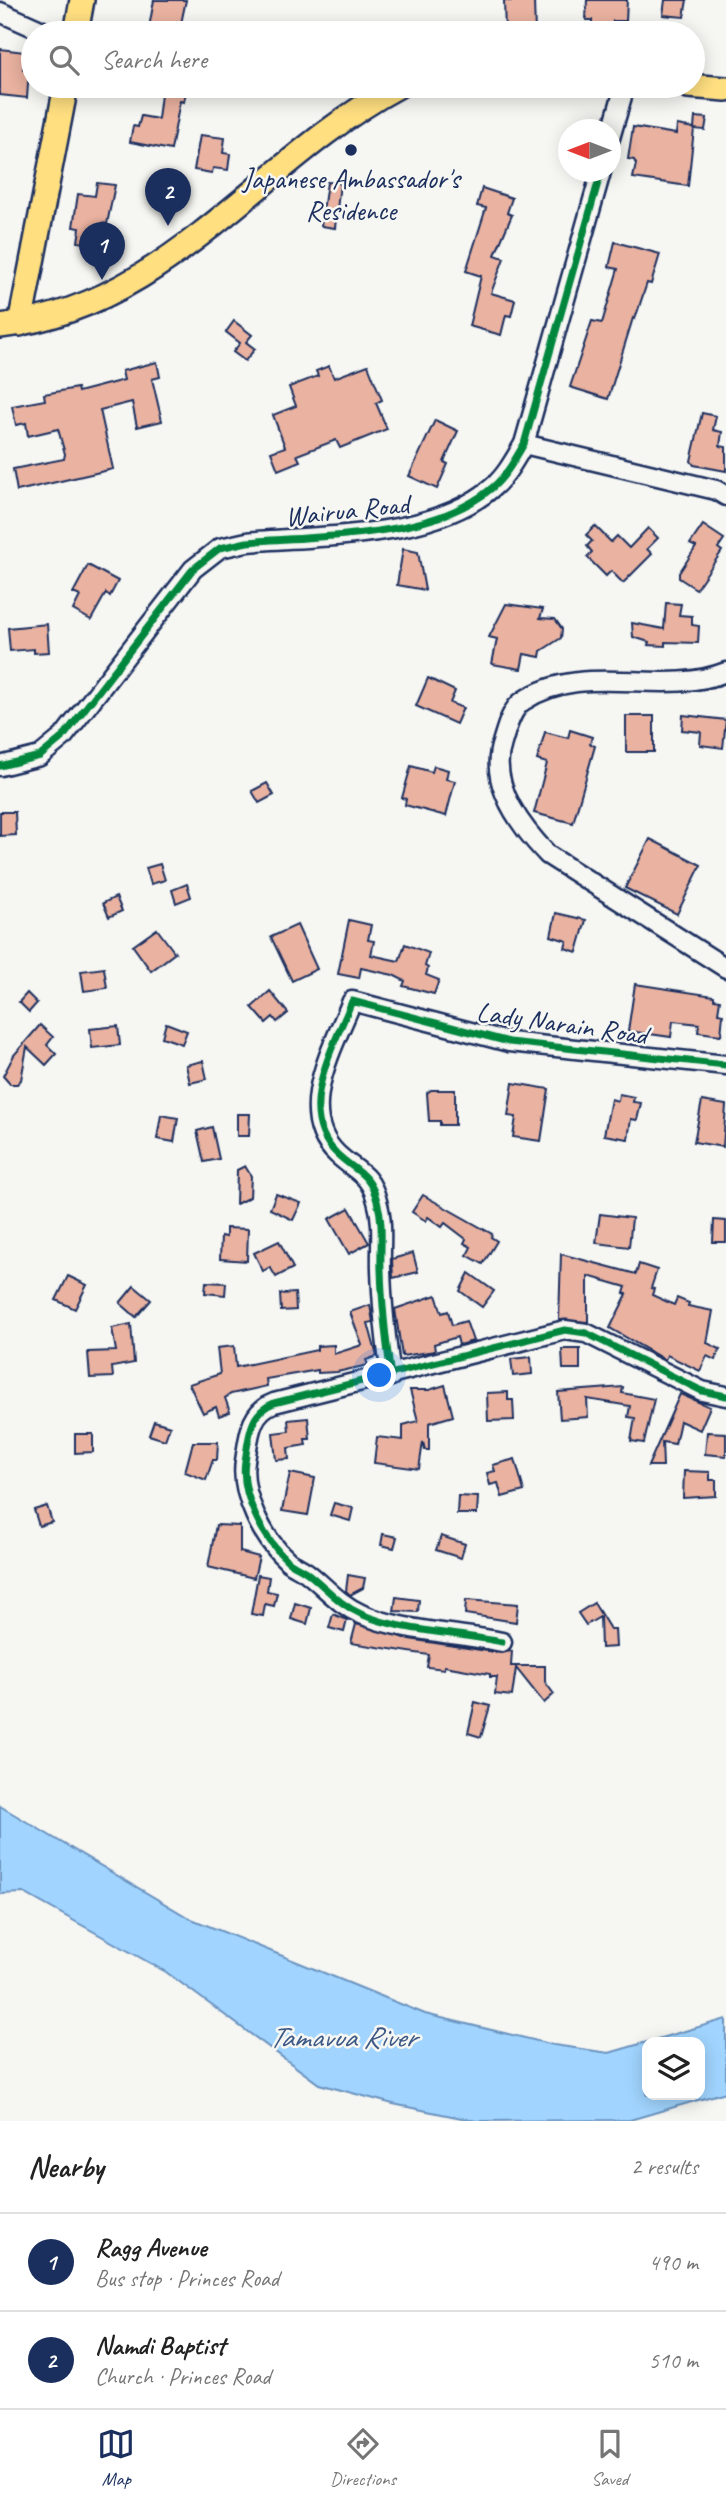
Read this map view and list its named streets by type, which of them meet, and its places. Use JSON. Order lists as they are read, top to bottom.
{
  "streets": {
    "street": ["Wairua Road", "Lady Narain Road"]
  },
  "water": ["Tamavua River"],
  "places": ["Japanese Ambassador's Residence"],
  "north": "left",
  "page": {
    "search": "Search here",
    "pins": ["2", "1"],
    "heading": ["Nearby", "2 results"],
    "list": [
      {
        "mark": "1",
        "name": "Ragg Avenue",
        "note": "Bus stop · Princes Road",
        "value": "490 m"
      },
      {
        "mark": "2",
        "name": "Namdi Baptist",
        "note": "Church · Princes Road",
        "value": "510 m"
      }
    ],
    "nav": ["Map", "Directions", "Saved"]
  }
}
